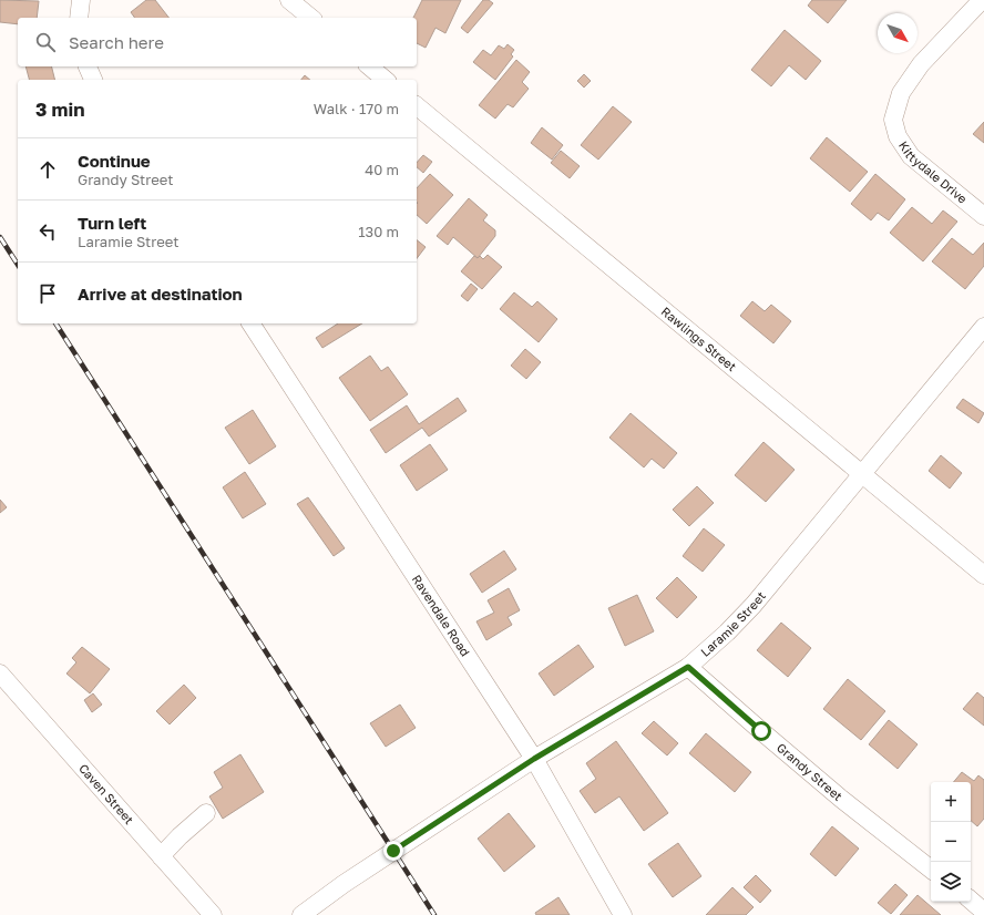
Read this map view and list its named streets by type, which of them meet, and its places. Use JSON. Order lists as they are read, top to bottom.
{
  "streets": {
    "street": [
      "Kittydale Drive",
      "Rawlings Street",
      "Ravendale Road",
      "Laramie Street",
      "Grandy Street",
      "Caven Street"
    ]
  },
  "crossings": [
    ["Rawlings Street", "Laramie Street"],
    ["Ravendale Road", "Laramie Street"],
    ["Laramie Street", "Grandy Street"]
  ],
  "north": "bottom right",
  "page": {
    "search": "Search here",
    "heading": ["3 min", "Walk · 170 m"],
    "list": [
      ["Continue", "Grandy Street", "40 m"],
      ["Turn left", "Laramie Street", "130 m"],
      "Arrive at destination"
    ],
    "map_buttons": ["+", "−"]
  }
}
